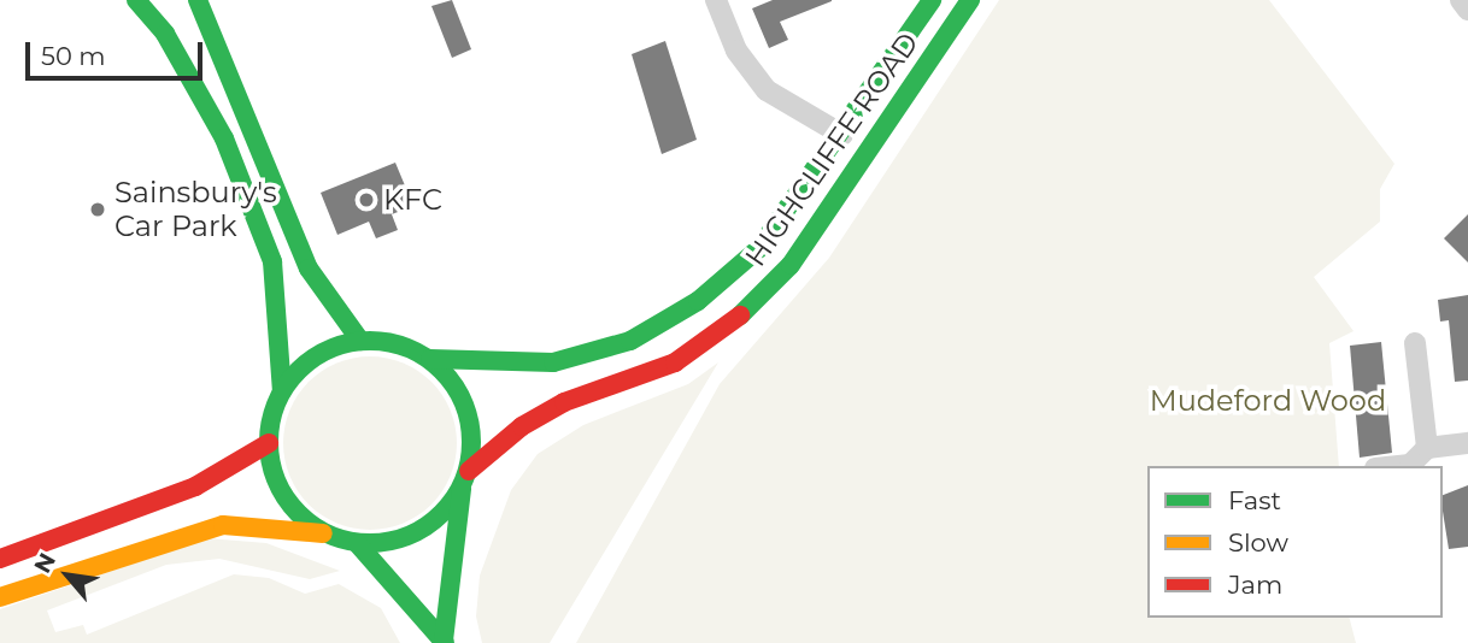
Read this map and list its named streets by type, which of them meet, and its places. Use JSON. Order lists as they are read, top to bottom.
{
  "streets": {
    "main road": ["HIGHCLIFFE ROAD"]
  },
  "parks": ["Mudeford Wood"],
  "places": ["KFC", "Sainsbury's Car Park"],
  "legend": ["Fast", "Slow", "Jam"],
  "scale_bar": "50 m",
  "north": "top left"
}
